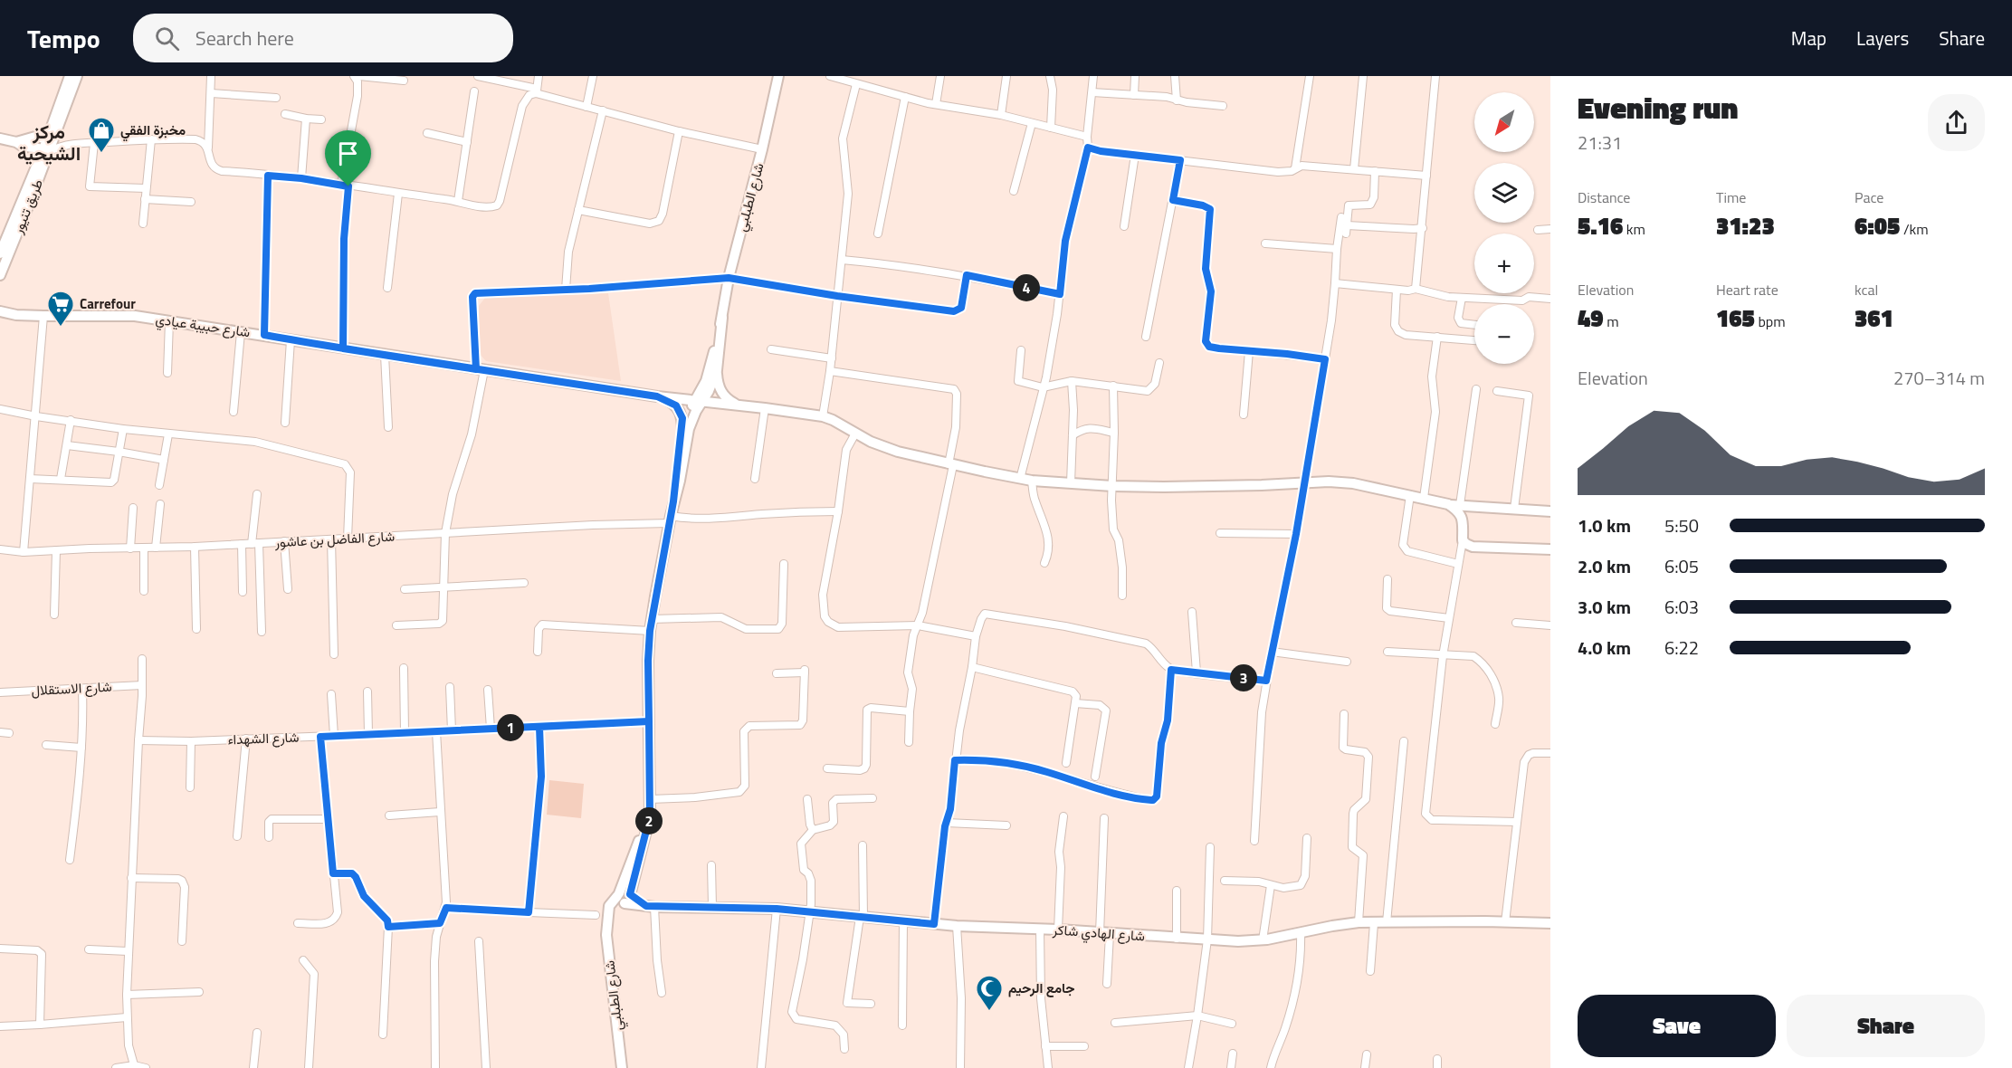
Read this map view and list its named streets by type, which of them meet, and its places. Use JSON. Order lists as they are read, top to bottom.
{
  "streets": {
    "street": [
      "شارع الطبلبي",
      "طريق تنيور",
      "شارع حبيبة عيادي",
      "شارع الفاضل بن عاشور",
      "شارع الاستقلال",
      "شارع الشهداء",
      "شارع الهادي شاكر"
    ]
  },
  "crossings": [
    ["شارع الطبلبي", "شارع حبيبة عيادي"],
    ["شارع الطبلبي", "شارع الفاضل بن عاشور"],
    ["شارع الطبلبي", "شارع الشهداء"]
  ],
  "districts": ["مركز الشيحية"],
  "places": {
    "shop": ["مخبزة الفقي"],
    "supermarket": ["Carrefour"],
    "mosque": ["جامع الرحيم"]
  },
  "north": "bottom left",
  "page": {
    "header": "Tempo",
    "search": "Search here",
    "nav": ["Map", "Layers", "Share"],
    "heading": ["Evening run", "21:31"],
    "map_buttons": ["+", "−"],
    "stats": [
      ["Distance", "5.16 km"],
      ["Time", "31:23"],
      ["Pace", "6:05 /km"],
      ["Elevation", "49 m"],
      ["Heart rate", "165 bpm"],
      ["kcal", "361"]
    ],
    "pins": [
      "4",
      "3",
      "1",
      "2"
    ],
    "chart": ["Elevation", "270–314 m"],
    "list": [
      {
        "name": "1.0 km",
        "note": "5:50"
      },
      {
        "name": "2.0 km",
        "note": "6:05"
      },
      {
        "name": "3.0 km",
        "note": "6:03"
      },
      {
        "name": "4.0 km",
        "note": "6:22"
      }
    ],
    "buttons": ["Save", "Share"]
  }
}
